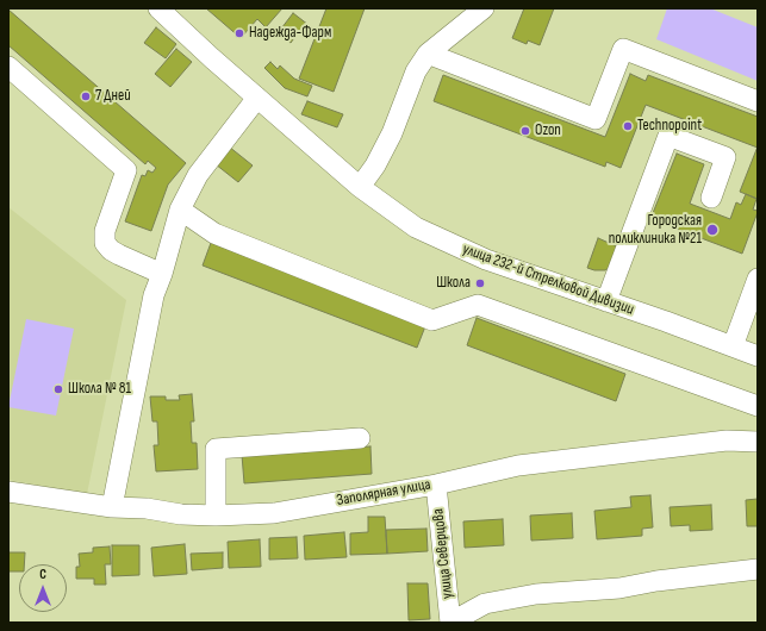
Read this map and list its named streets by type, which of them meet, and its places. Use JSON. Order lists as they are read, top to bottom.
{
  "streets": {
    "street": ["улица 232-й Стрелковой Дивизии", "Заполярная улица", "улица Северцова"]
  },
  "crossings": [
    ["Заполярная улица", "улица Северцова"]
  ],
  "places": [
    "Надежда-Фарм",
    "7 Дней",
    "Technopoint",
    "Ozon",
    "Городская поликлиника №21",
    "Школа",
    "Школа № 81"
  ],
  "north": "top"
}
